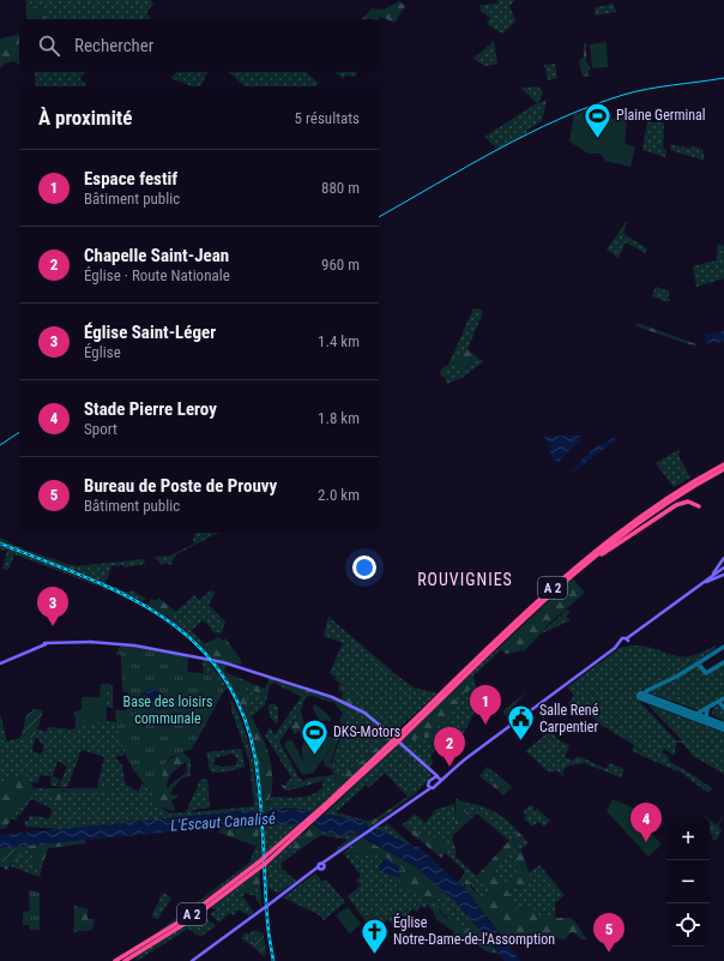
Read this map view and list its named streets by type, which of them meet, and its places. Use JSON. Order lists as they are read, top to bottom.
{
  "streets": {
    "highway": ["A 2"]
  },
  "districts": ["ROUVIGNIES"],
  "water": ["L'Escaut Canalisé"],
  "parks": ["Base des loisirs communale"],
  "places": {
    "sports": ["Plaine Germinal", "DKS-Motors"],
    "public building": ["Salle René Carpentier"],
    "church": ["Église Notre-Dame-de-l'Assomption"]
  },
  "page": {
    "search": "Rechercher",
    "heading": ["À proximité", "5 résultats"],
    "list": [
      {
        "mark": "1",
        "name": "Espace festif",
        "note": "Bâtiment public",
        "value": "880 m"
      },
      {
        "mark": "2",
        "name": "Chapelle Saint-Jean",
        "note": "Église · Route Nationale",
        "value": "960 m"
      },
      {
        "mark": "3",
        "name": "Église Saint-Léger",
        "note": "Église",
        "value": "1.4 km"
      },
      {
        "mark": "4",
        "name": "Stade Pierre Leroy",
        "note": "Sport",
        "value": "1.8 km"
      },
      {
        "mark": "5",
        "name": "Bureau de Poste de Prouvy",
        "note": "Bâtiment public",
        "value": "2.0 km"
      }
    ],
    "pins": [
      "3",
      "1",
      "2",
      "4",
      "5"
    ],
    "map_buttons": ["+", "−"]
  }
}
